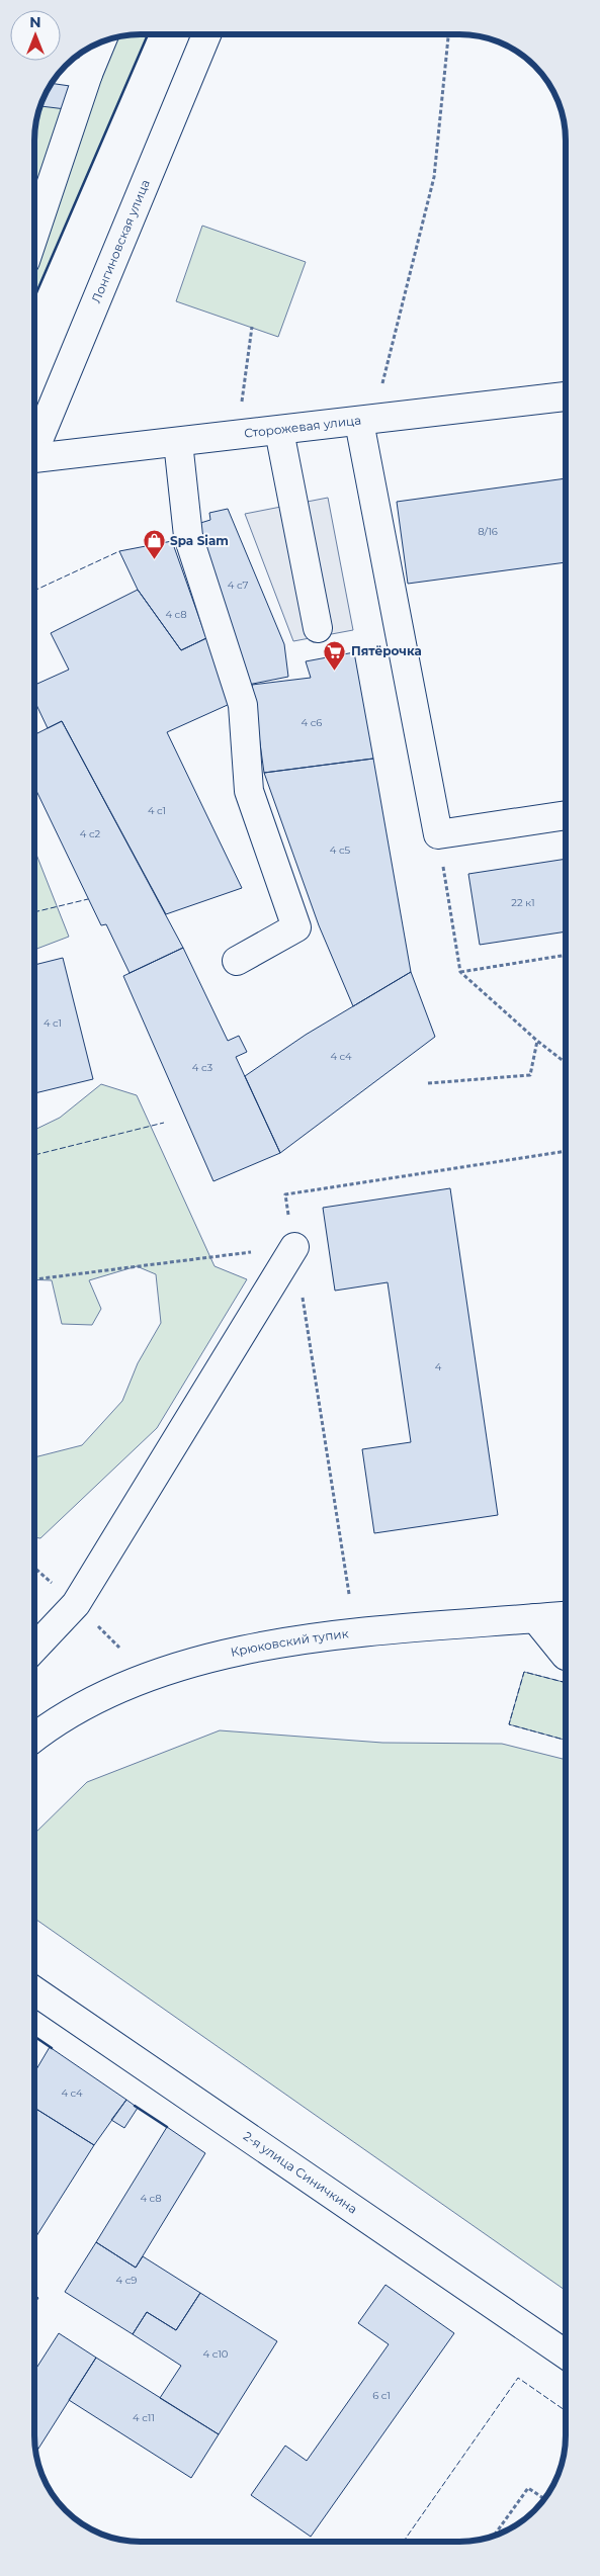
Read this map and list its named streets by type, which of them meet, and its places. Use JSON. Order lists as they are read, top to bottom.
{
  "streets": {
    "street": [
      "Лонгиновская улица",
      "Сторожевая улица",
      "Крюковский тупик",
      "2-я улица Синичкина"
    ]
  },
  "places": {
    "shop": ["Spa Siam"],
    "supermarket": ["Пятёрочка"]
  },
  "house_numbers": [
    "8/16",
    "4 с7",
    "4 с8",
    "4 с6",
    "4 с1",
    "4 с2",
    "4 с5",
    "22 к1",
    "4 с1",
    "4 с4",
    "4 с3",
    "4",
    "4 с4",
    "4 с8",
    "4 с9",
    "4 с10",
    "6 с1",
    "4 с11"
  ],
  "north": "top"
}
